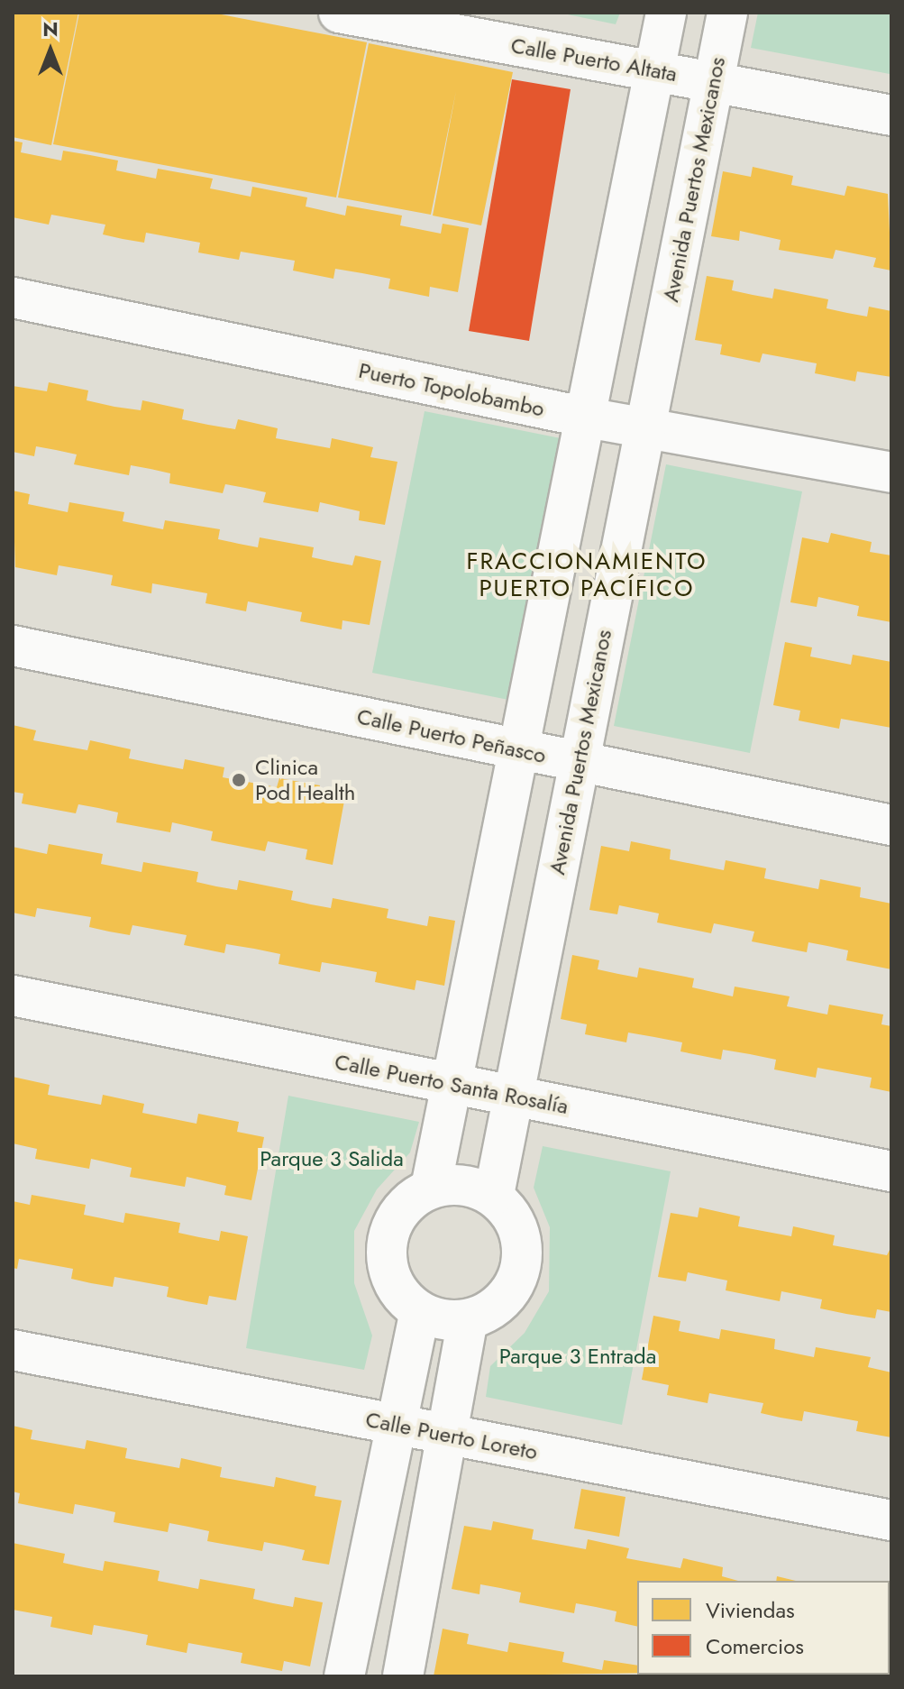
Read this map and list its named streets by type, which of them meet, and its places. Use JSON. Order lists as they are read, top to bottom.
{
  "streets": {
    "street": [
      "Calle Puerto Altata",
      "Avenida Puertos Mexicanos",
      "Puerto Topolobambo",
      "Calle Puerto Peñasco",
      "Calle Puerto Santa Rosalía",
      "Calle Puerto Loreto"
    ]
  },
  "crossings": [
    ["Calle Puerto Altata", "Avenida Puertos Mexicanos"],
    ["Avenida Puertos Mexicanos", "Puerto Topolobambo"],
    ["Avenida Puertos Mexicanos", "Calle Puerto Peñasco"],
    ["Avenida Puertos Mexicanos", "Calle Puerto Santa Rosalía"]
  ],
  "districts": ["FRACCIONAMIENTO PUERTO PACÍFICO"],
  "parks": ["Parque 3 Salida", "Parque 3 Entrada"],
  "places": ["Clinica Pod Health"],
  "legend": ["Viviendas", "Comercios"],
  "north": "top"
}
